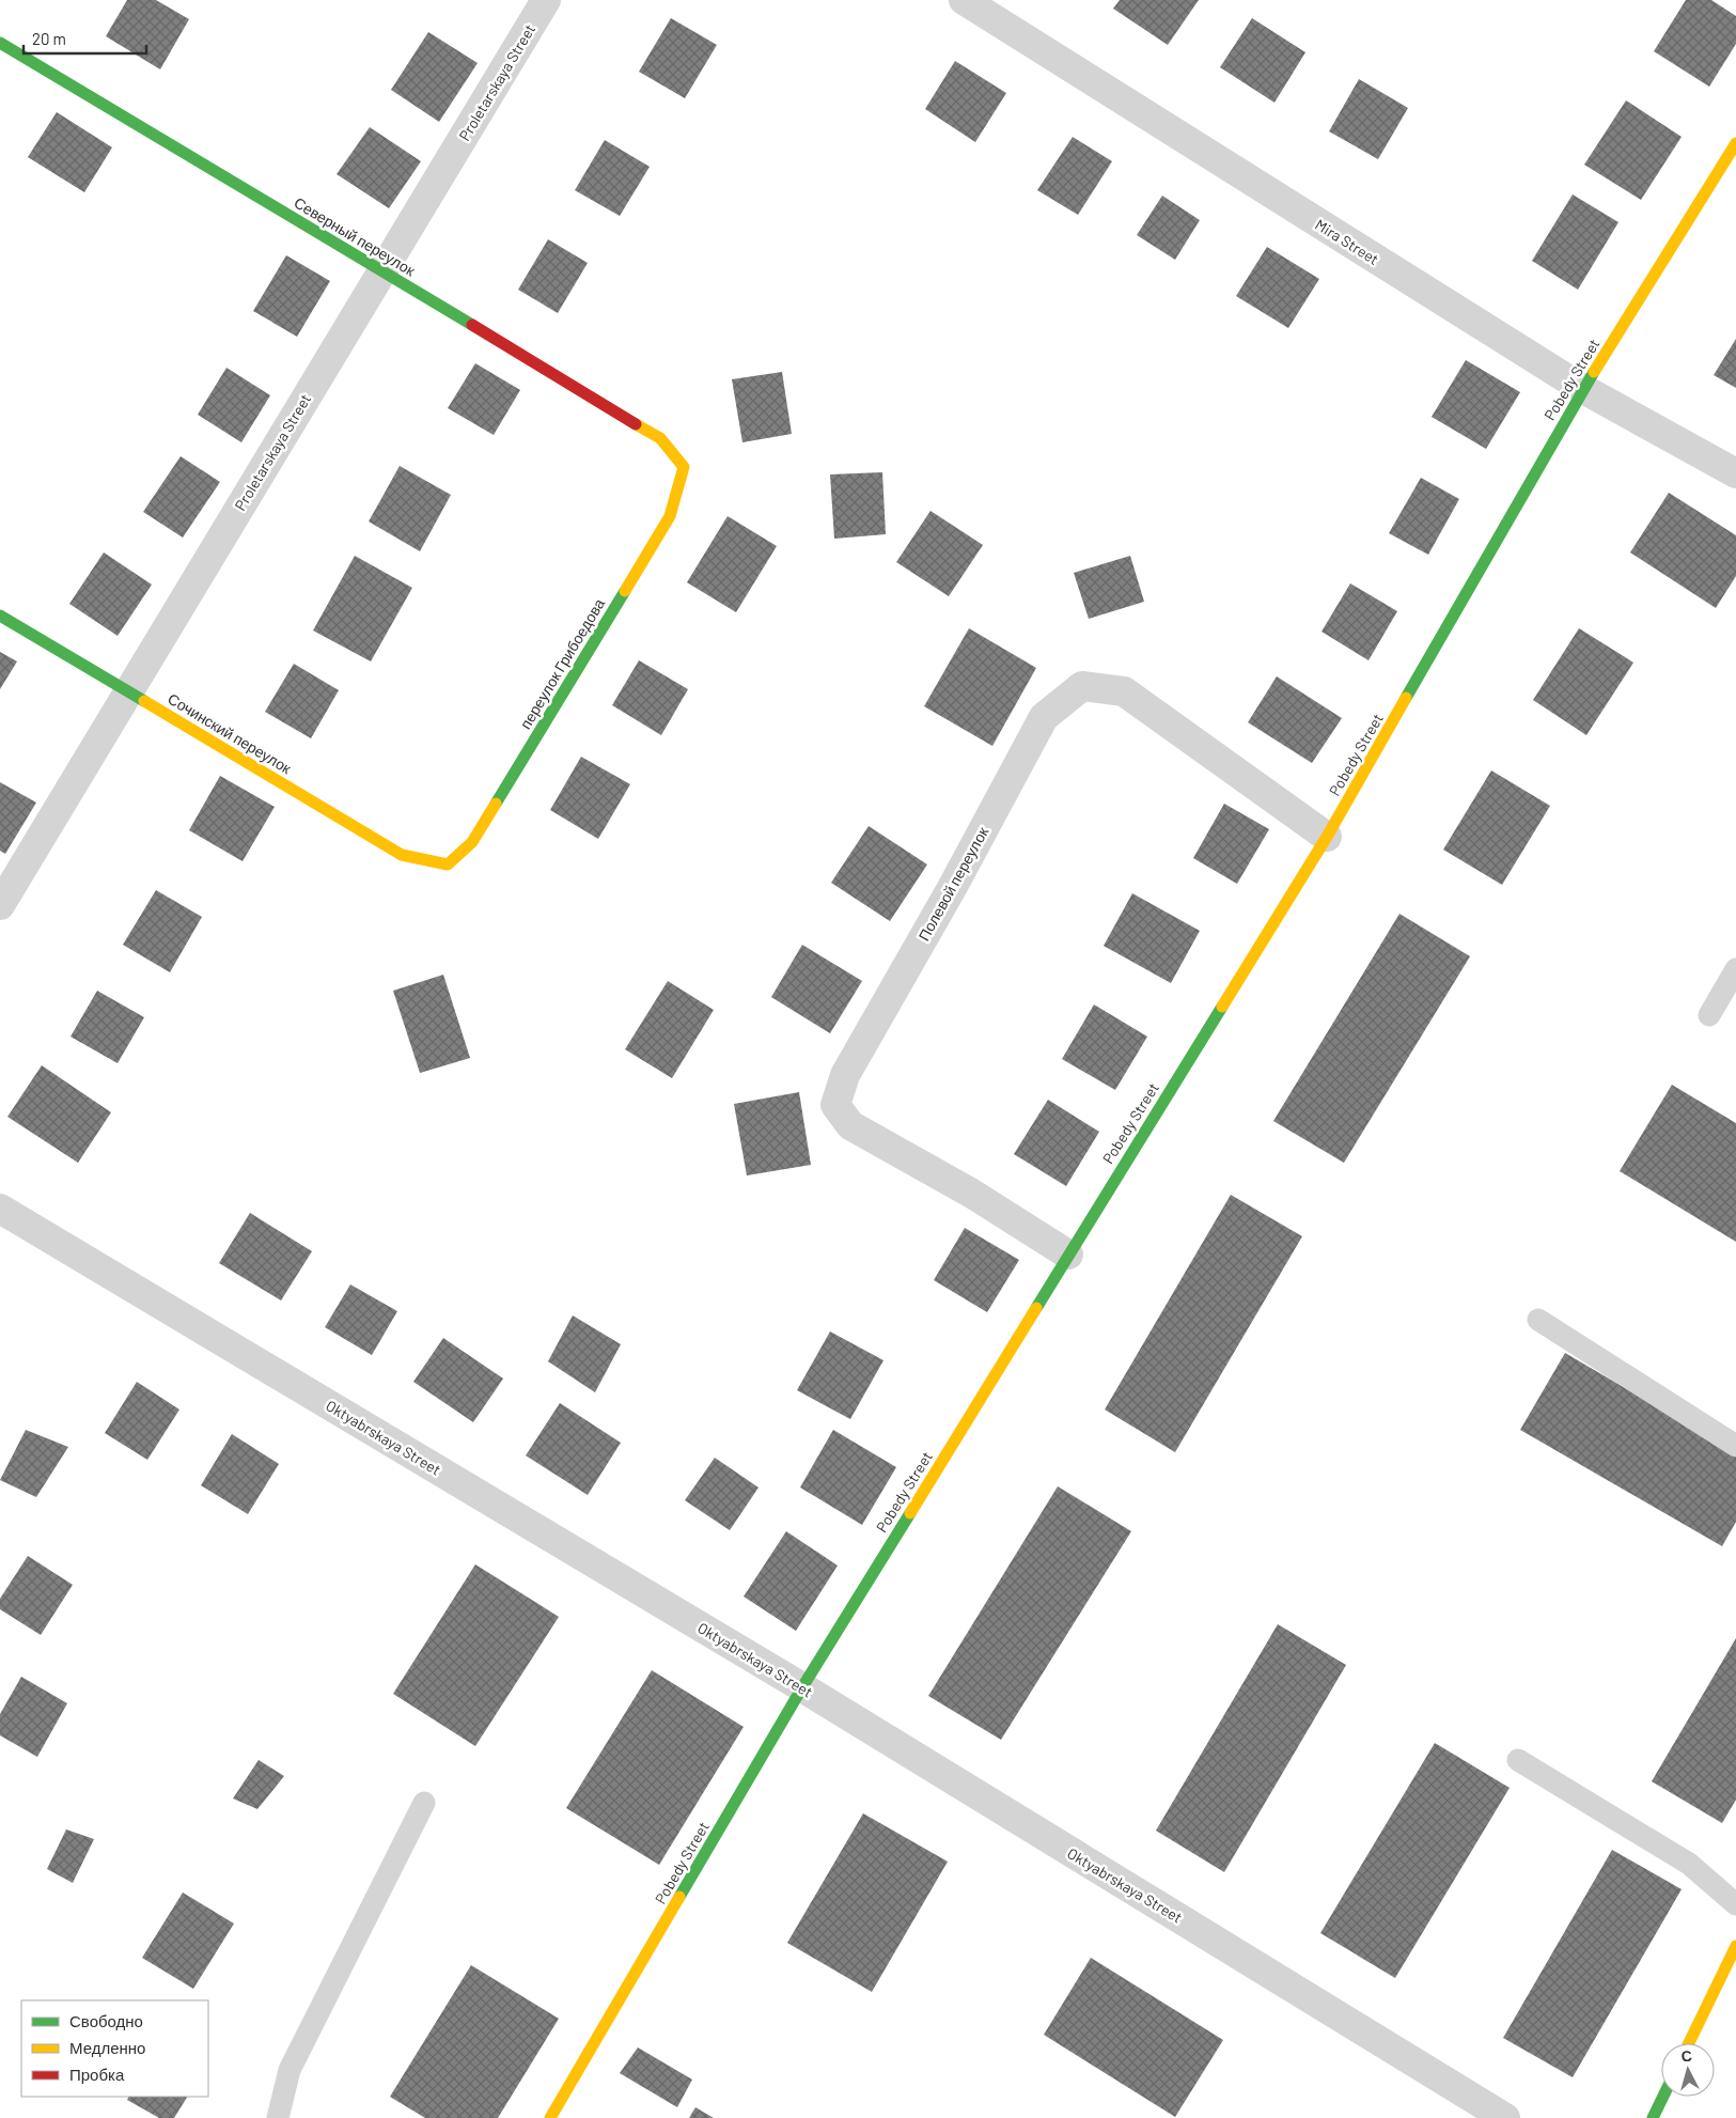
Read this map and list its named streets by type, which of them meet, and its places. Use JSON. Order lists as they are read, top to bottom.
{
  "streets": {
    "street": [
      "Proletarskaya Street",
      "Северный переулок",
      "Mira Street",
      "Pobedy Street",
      "переулок Грибоедова",
      "Сочинский переулок",
      "Полевой переулок",
      "Oktyabrskaya Street"
    ]
  },
  "crossings": [
    ["Proletarskaya Street", "Северный переулок"],
    ["Proletarskaya Street", "Сочинский переулок"],
    ["Северный переулок", "переулок Грибоедова"],
    ["Mira Street", "Pobedy Street"],
    ["Pobedy Street", "Полевой переулок"],
    ["Pobedy Street", "Oktyabrskaya Street"],
    ["переулок Грибоедова", "Сочинский переулок"]
  ],
  "legend": ["Свободно", "Медленно", "Пробка"],
  "scale_bar": "20 m",
  "north": "top"
}
